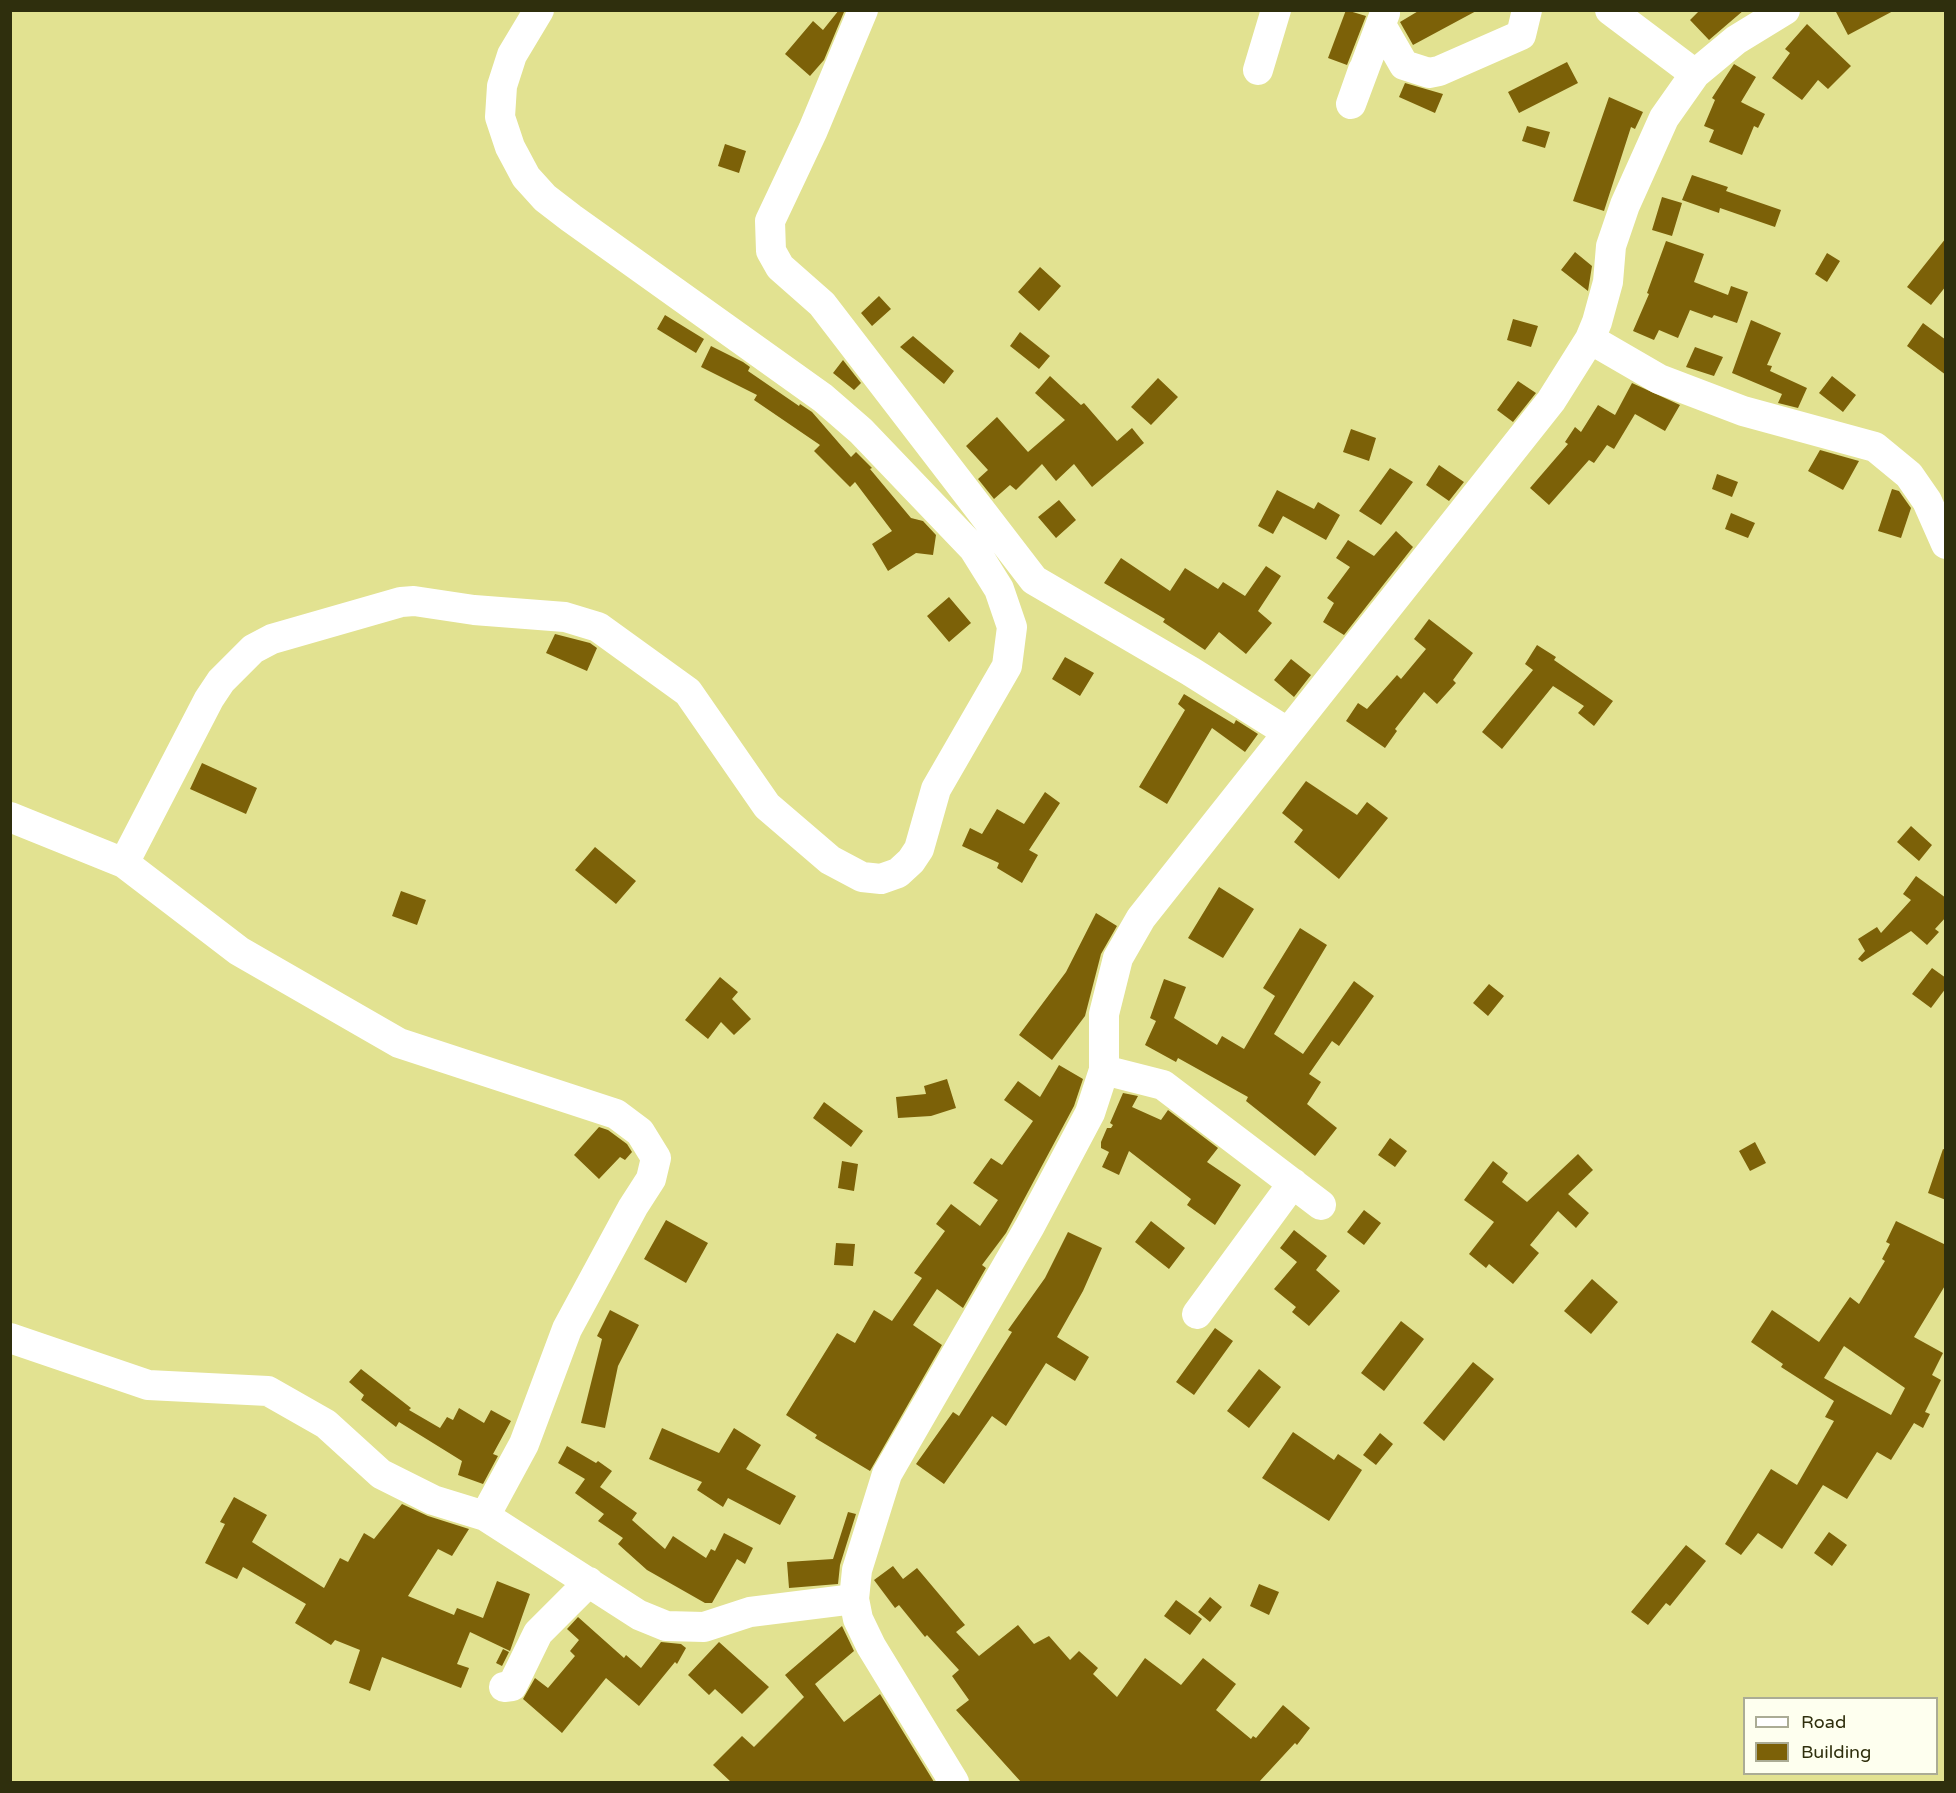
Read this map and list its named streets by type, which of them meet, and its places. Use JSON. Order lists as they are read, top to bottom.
{
  "legend": ["Road", "Building"]
}
